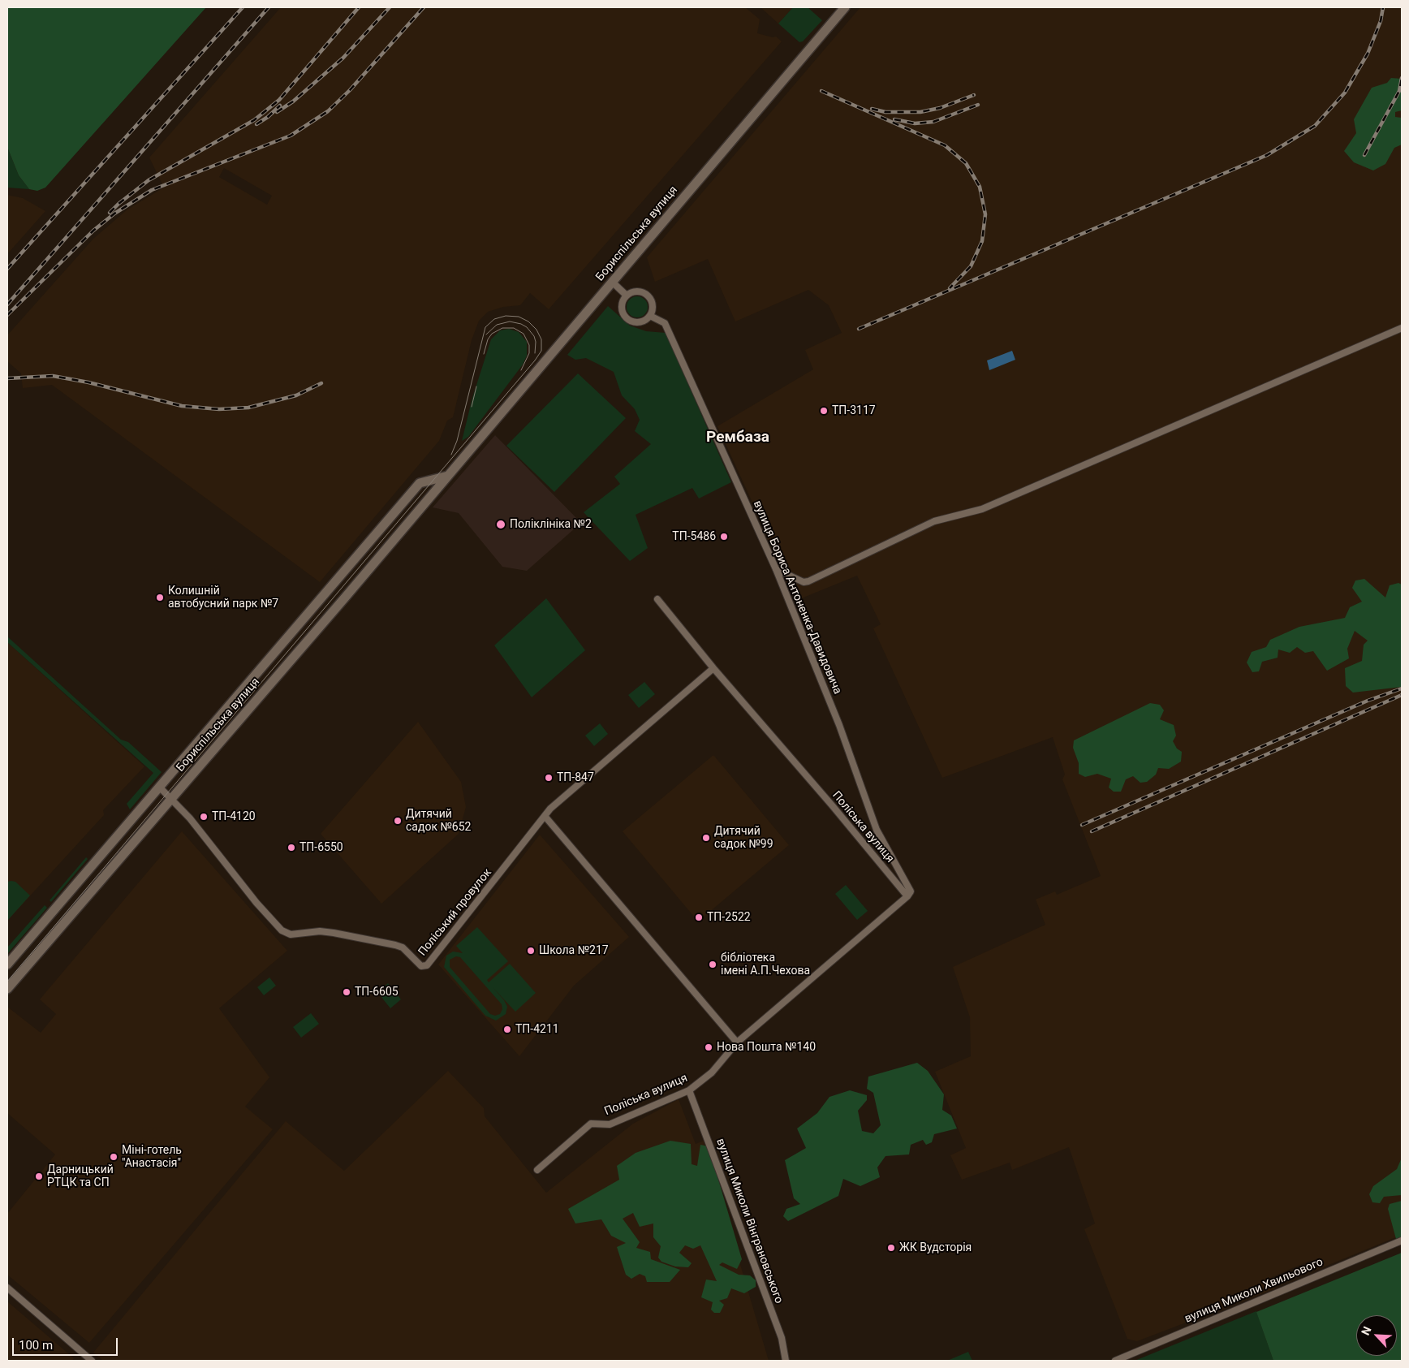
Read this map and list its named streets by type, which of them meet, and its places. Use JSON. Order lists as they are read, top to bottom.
{
  "streets": {
    "main road": ["Бориспільська вулиця"],
    "street": [
      "вулиця Бориса Антоненка-Давидовича",
      "Поліська вулиця",
      "Поліський провулок",
      "вулиця Миколи Вінграновського",
      "вулиця Миколи Хвильового"
    ]
  },
  "crossings": [
    ["Бориспільська вулиця", "Поліський провулок"],
    ["вулиця Бориса Антоненка-Давидовича", "Поліська вулиця"],
    ["Поліська вулиця", "Поліський провулок"],
    ["Поліська вулиця", "вулиця Миколи Вінграновського"]
  ],
  "districts": ["Рембаза"],
  "places": [
    "ТП-3117",
    "Поліклініка №2",
    "ТП-5486",
    "Колишній автобусний парк №7",
    "ТП-847",
    "ТП-4120",
    "Дитячий садок №652",
    "Дитячий садок №99",
    "ТП-6550",
    "ТП-2522",
    "Школа №217",
    "бібліотека імені А.П.Чехова",
    "ТП-6605",
    "ТП-4211",
    "Нова Пошта №140",
    "Міні-готель \"Анастасія\"",
    "Дарницький РТЦК та СП",
    "ЖК Вудсторія"
  ],
  "scale_bar": "100 m",
  "north": "top left"
}
